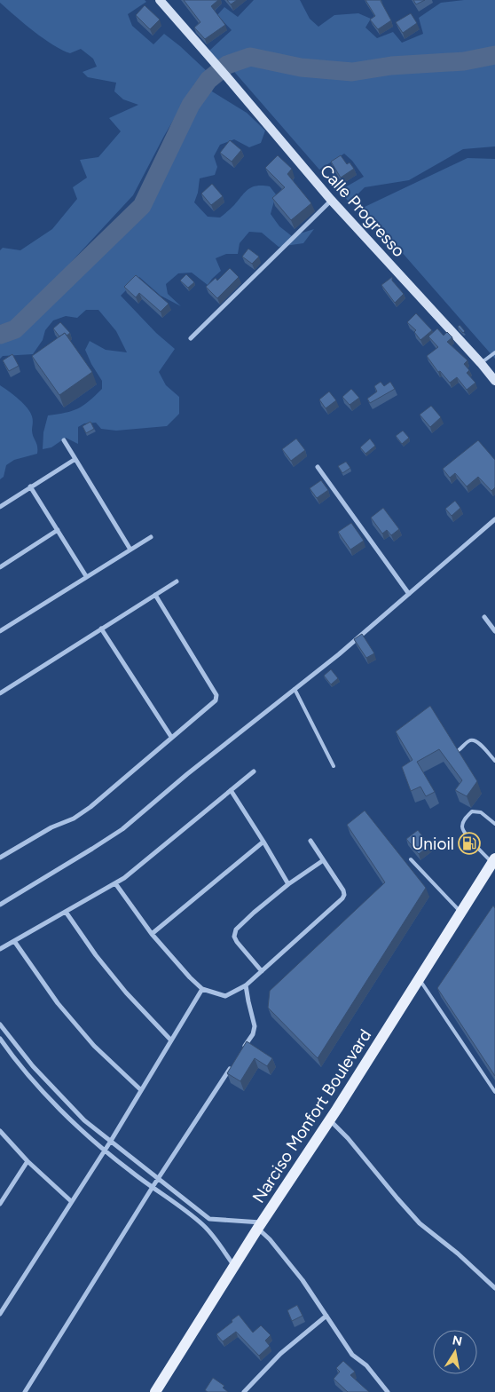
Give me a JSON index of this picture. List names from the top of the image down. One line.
{"streets":{"main road":["Calle Progresso","Narciso Monfort Boulevard"]},"places":{"fuel station":["Unioil"]},"north":"top"}
